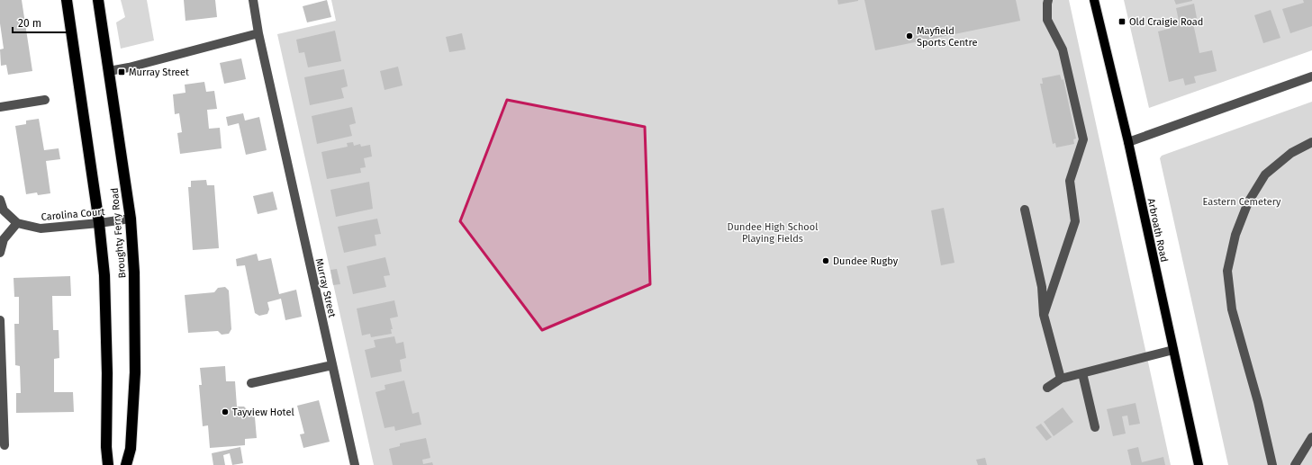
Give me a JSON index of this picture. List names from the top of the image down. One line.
{"streets":{"highway":["Broughty Ferry Road"],"main road":["Arbroath Road"],"street":["Carolina Court","Murray Street"]},"crossings":[["Carolina Court","Broughty Ferry Road"]],"parks":["Eastern Cemetery","Dundee High School Playing Fields"],"places":{"transit":["Old Craigie Road","Murray Street"],"other":["Mayfield Sports Centre","Dundee Rugby","Tayview Hotel"]},"scale_bar":"20 m"}
